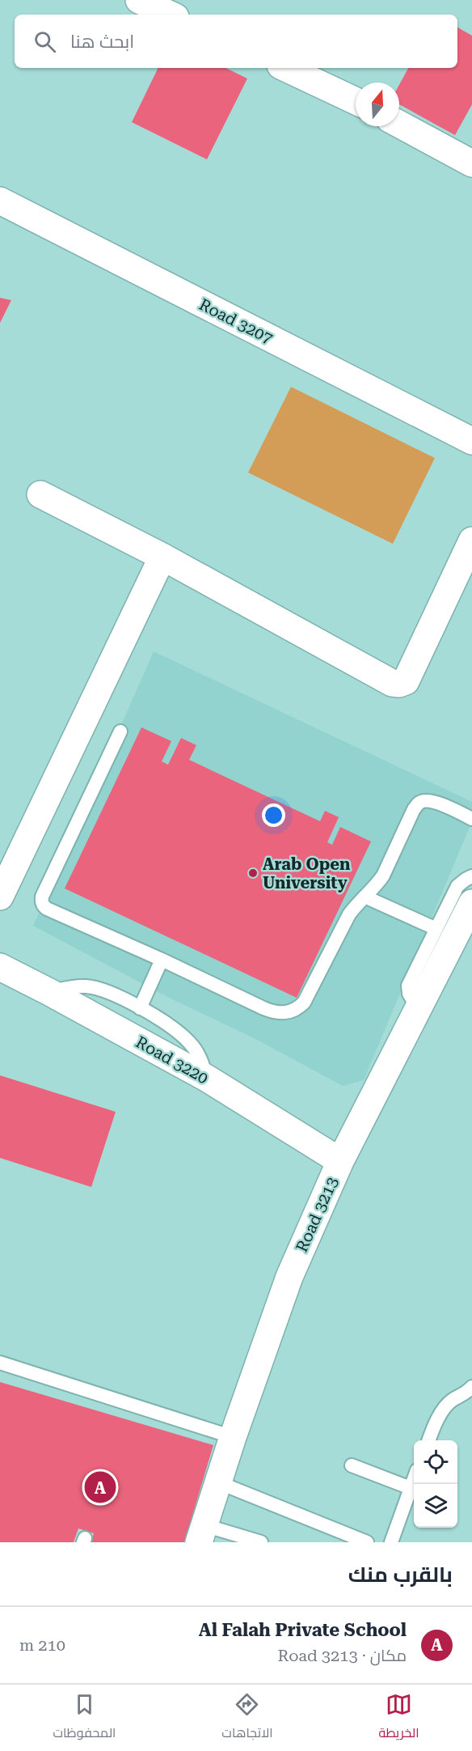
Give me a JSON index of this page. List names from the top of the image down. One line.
{"streets":{"street":["Road 3207","Road 3220","Road 3213"]},"crossings":[["Road 3220","Road 3213"]],"places":["Arab Open University"],"north":"top","page":{"search":"ابحث هنا","pins":"A","heading":"بالقرب منك","list":[{"mark":"A","name":"Al Falah Private School","note":"مكان · Road 3213","value":"210 m"}],"nav":["الخريطة","الاتجاهات","المحفوظات"]}}
